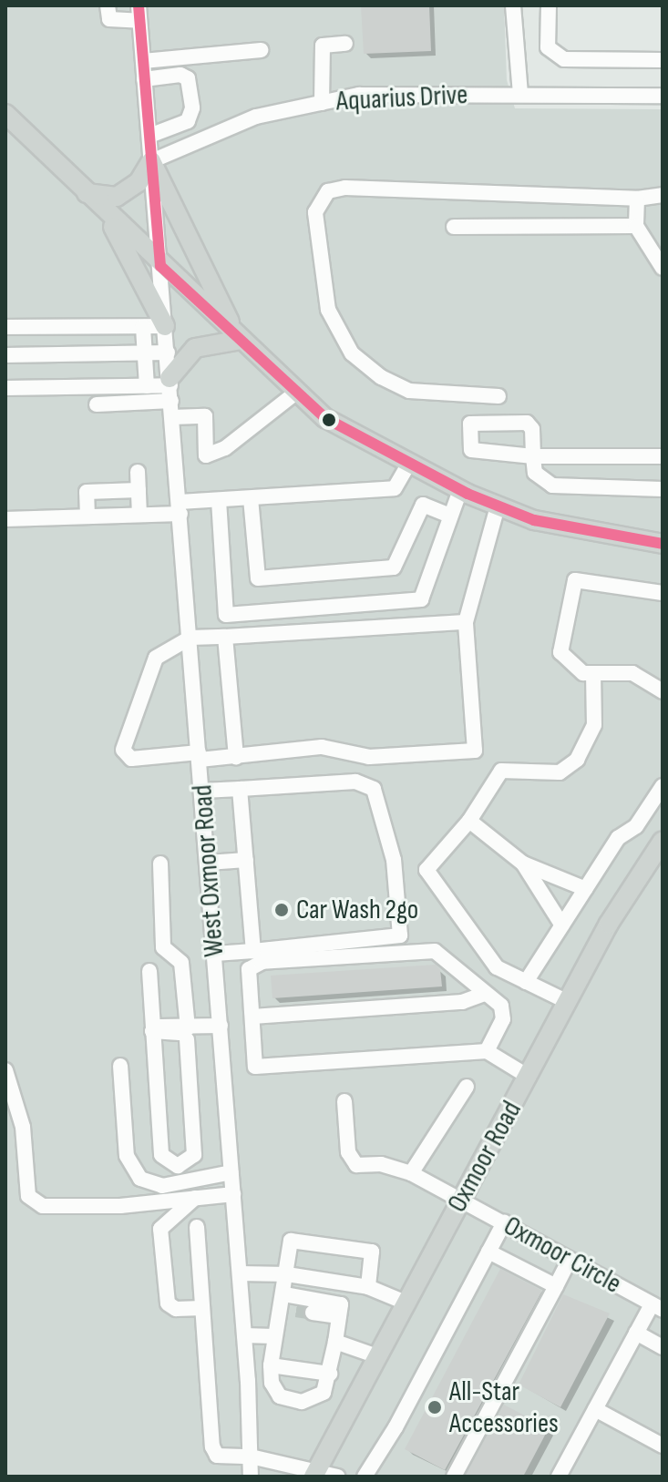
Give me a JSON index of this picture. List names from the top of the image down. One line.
{"streets":{"main road":["Oxmoor Road"],"street":["Aquarius Drive","West Oxmoor Road","Oxmoor Circle"]},"crossings":[["Aquarius Drive","West Oxmoor Road"],["Oxmoor Road","Oxmoor Circle"]],"places":["Car Wash 2go","All-Star Accessories"]}
